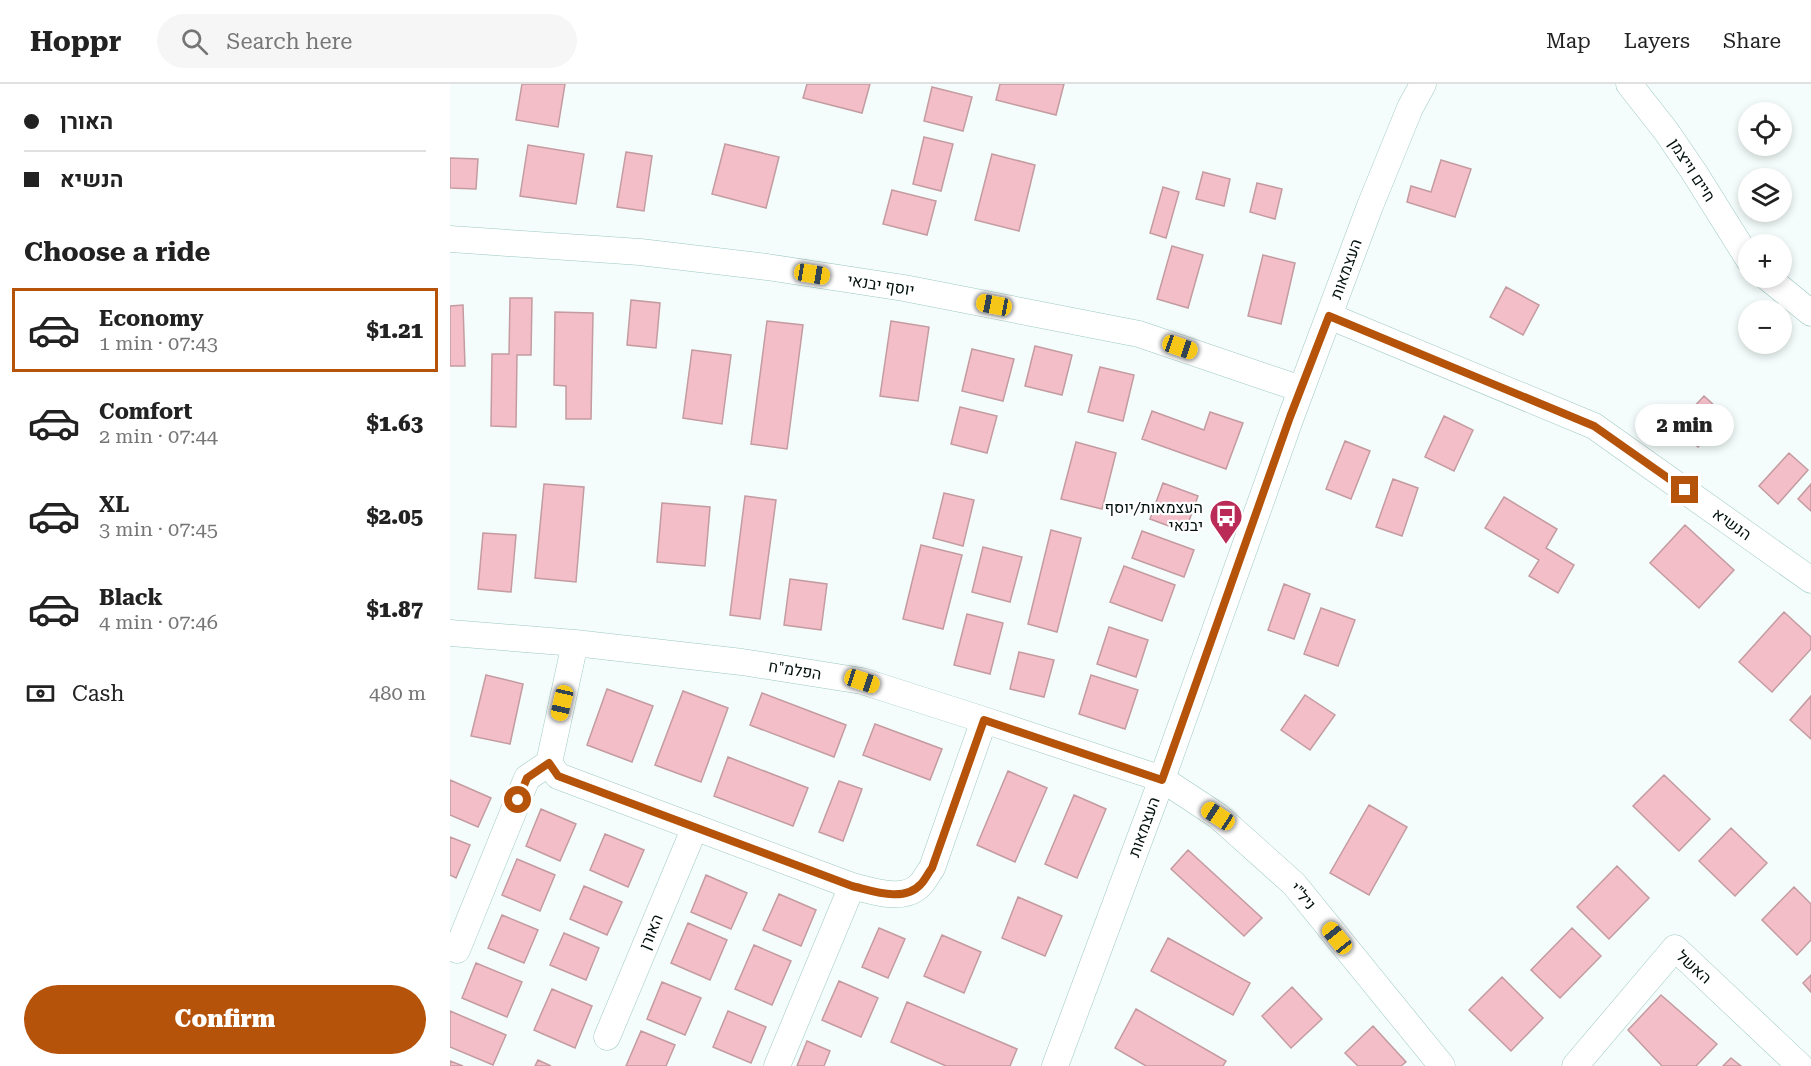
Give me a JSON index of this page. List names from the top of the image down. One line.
{"streets":{"street":["חיים וייצמן","העצמאות","יוסף יבנאי","הנשיא","הפלמ\"ח","ניל\"י","האורן","האשל"]},"crossings":[["העצמאות","יוסף יבנאי"],["העצמאות","הנשיא"],["העצמאות","הפלמ\"ח"],["העצמאות","ניל\"י"],["הפלמ\"ח","ניל\"י"]],"places":{"bus stop":["העצמאות/יוסף יבנאי"]},"page":{"header":"Hoppr","search":"Search here","nav":["Map","Layers","Share"],"banner":["האורן","הנשיא"],"map_buttons":["+","−"],"heading":"Choose a ride","list":[{"name":"Economy","note":"1 min · 07:43","value":"$1.21"},{"name":"Comfort","note":"2 min · 07:44","value":"$1.63"},{"name":"XL","note":"3 min · 07:45","value":"$2.05"},{"name":"Black","note":"4 min · 07:46","value":"$1.87"}],"bubble":"2 min","pay":["Cash","480 m"],"buttons":"Confirm"}}
